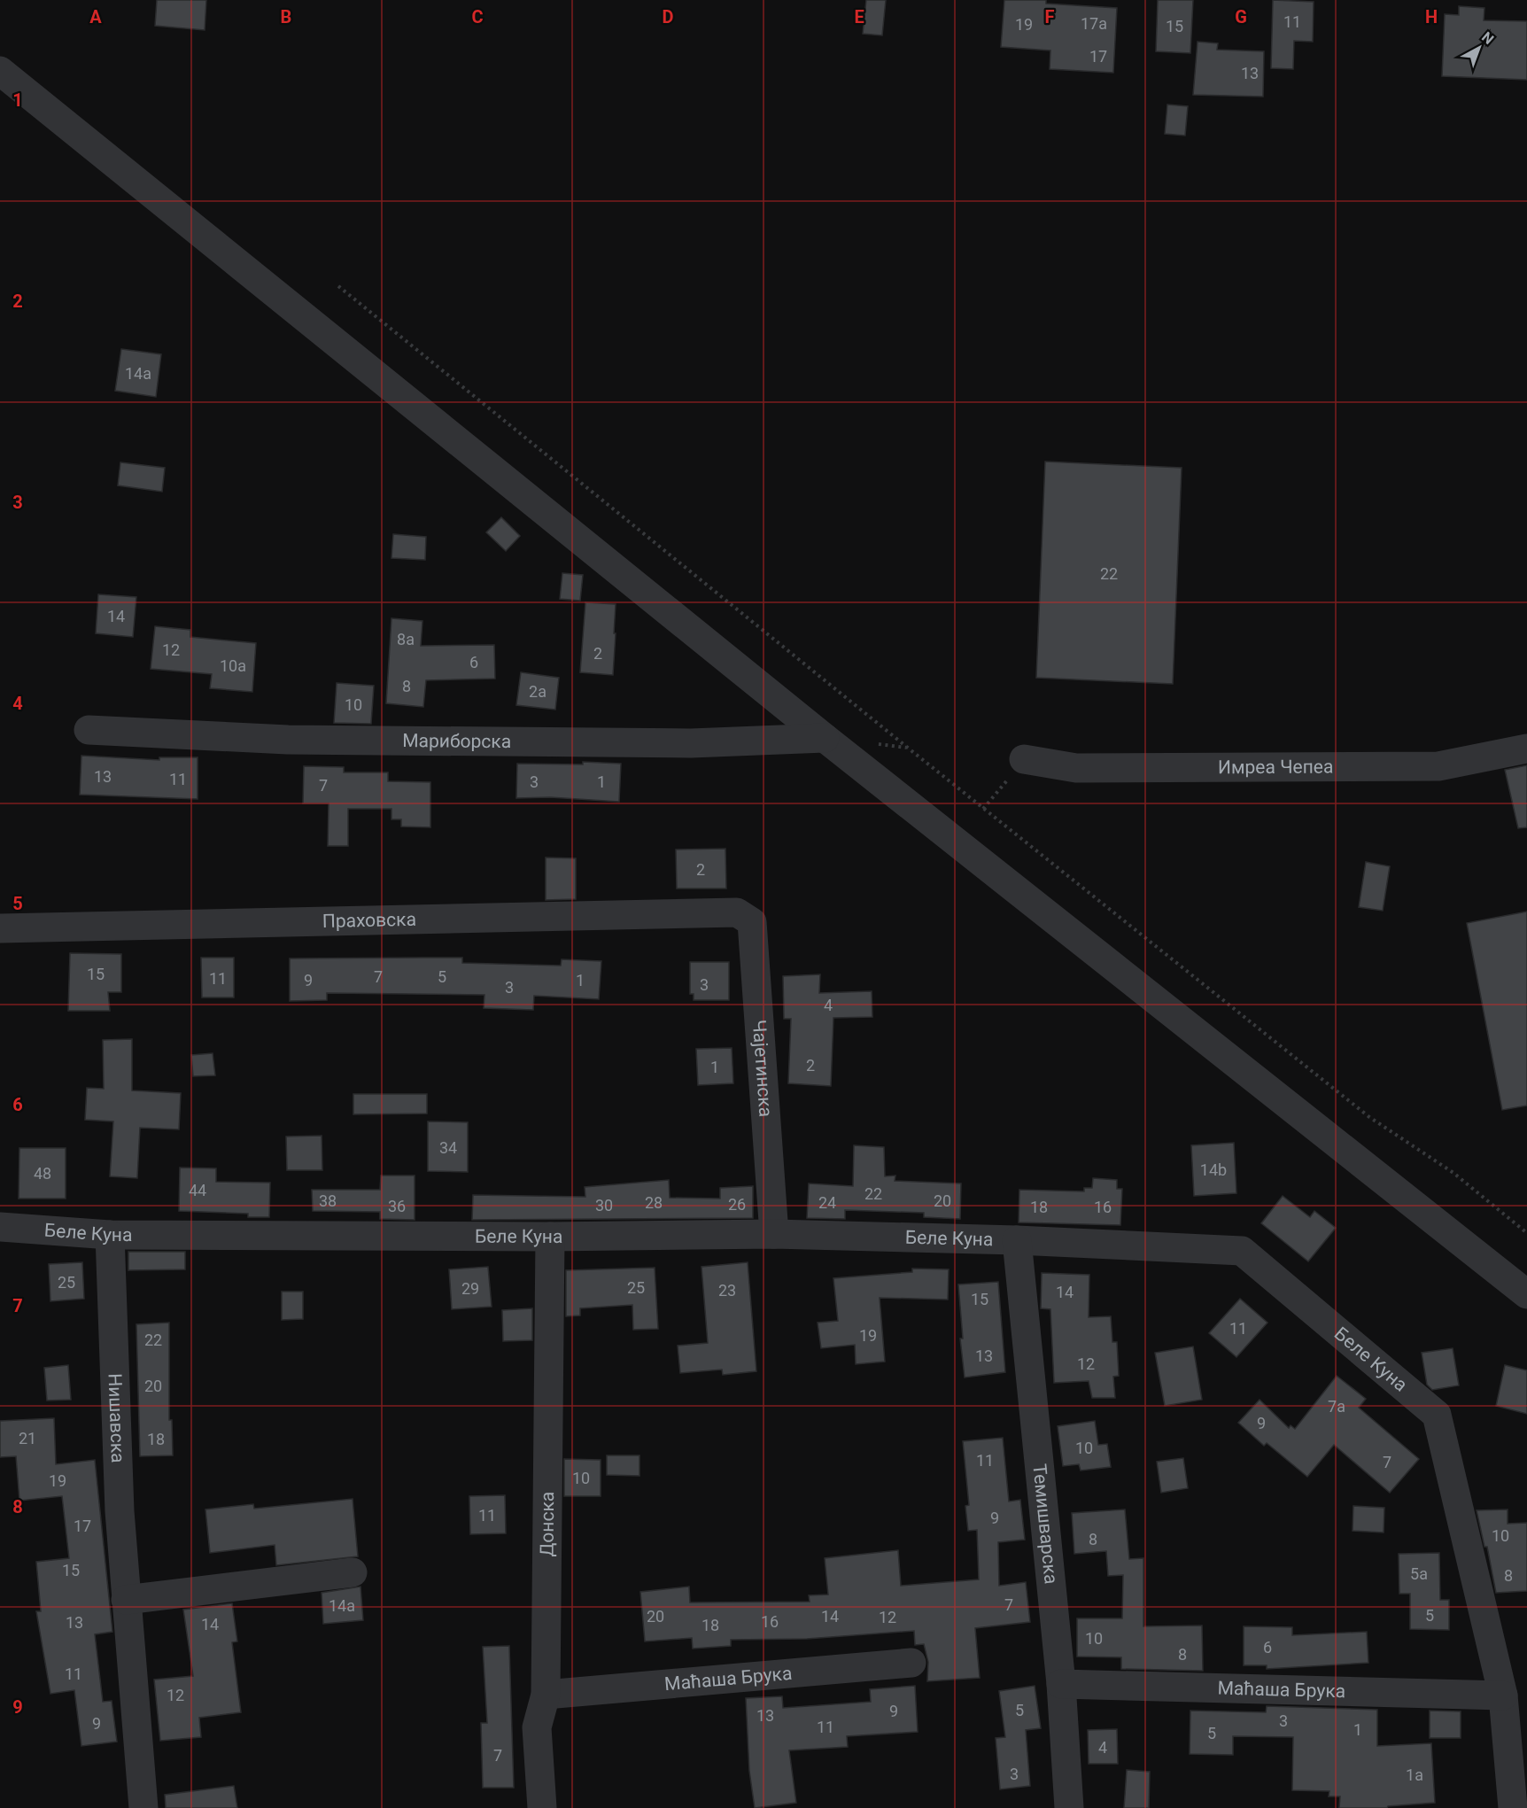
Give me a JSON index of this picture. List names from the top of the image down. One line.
{"streets":{"street":["Мариборска","Имреа Чепеа","Праховска","Чајетинска","Беле Куна","Нишавска","Донска","Темишварска","Маћаша Брука"]},"crossings":[["Праховска","Чајетинска"],["Чајетинска","Беле Куна"],["Беле Куна","Нишавска"],["Беле Куна","Донска"],["Беле Куна","Темишварска"],["Беле Куна","Маћаша Брука"],["Донска","Маћаша Брука"],["Темишварска","Маћаша Брука"]],"house_numbers":["11","17a","19","15","17","13","14a","22","14","8a","12","2","6","10a","8","2a","10","13","11","3","1","7","2","15","7","5","11","9","1","3","3","4","2","1","34","14b","48","44","22","38","20","28","24","26","30","36","18","16","25","25","29","23","14","15","11","19","22","13","12","20","7a","9","21","18","10","11","7","10","19","11","9","17","10","8","15","5a","8","7","14a","5","20","14","12","16","13","14","18","10","6","8","11","12","5","9","13","3","9","11","1","5","4","7","3","1a"],"north":"top right","grid":{"columns":["A","B","C","D","E","F","G","H"],"rows":["1","2","3","4","5","6","7","8","9"]}}
